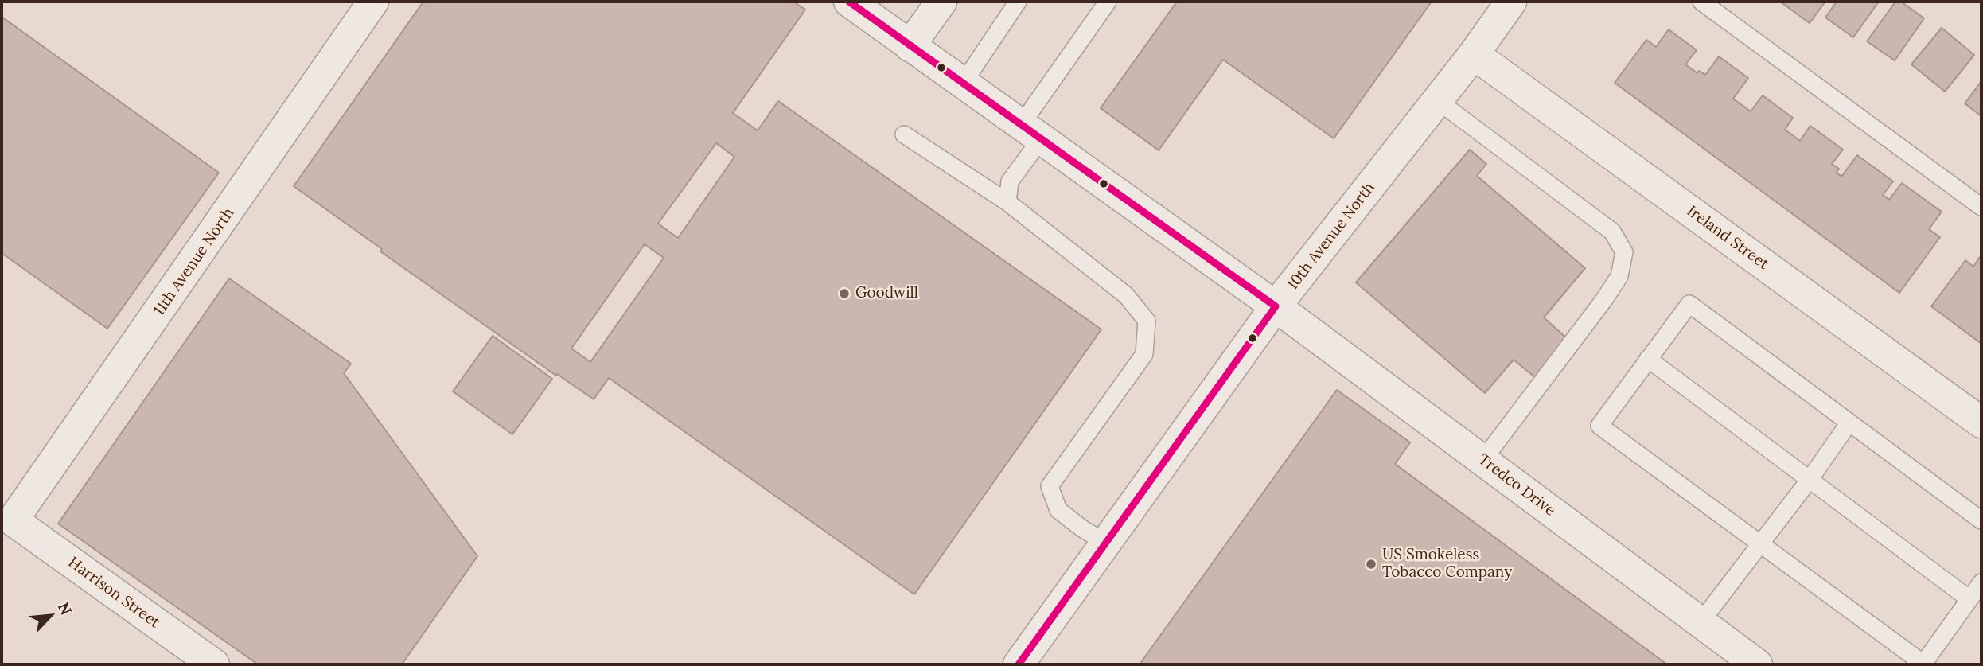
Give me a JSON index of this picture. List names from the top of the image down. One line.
{"streets":{"street":["10th Avenue North","Ireland Street","11th Avenue North","Tredco Drive","Harrison Street"]},"crossings":[["10th Avenue North","Ireland Street"],["10th Avenue North","Tredco Drive"],["11th Avenue North","Harrison Street"]],"places":["Goodwill","US Smokeless Tobacco Company"],"north":"top right"}
